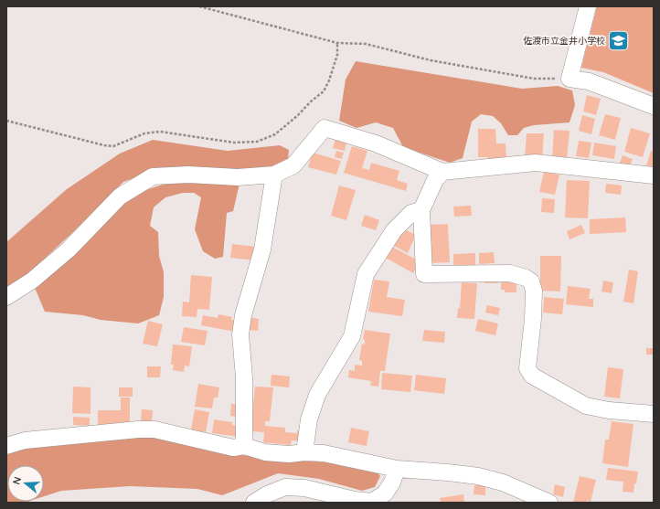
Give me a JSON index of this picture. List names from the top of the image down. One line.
{"places":{"school or university":["佐渡市立金井小学校"]},"north":"left"}
